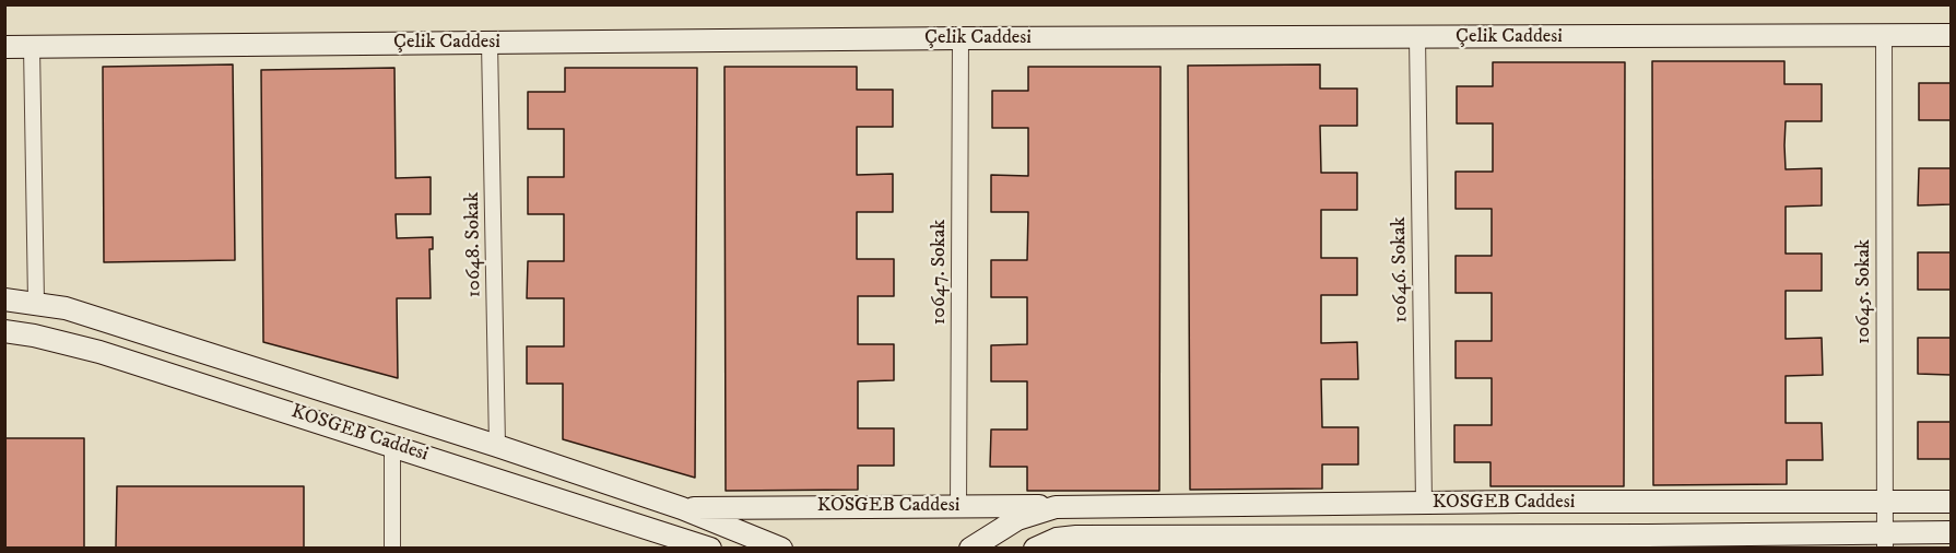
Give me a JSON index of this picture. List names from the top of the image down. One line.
{"streets":{"main road":["Çelik Caddesi","KOSGEB Caddesi"],"street":["10648. Sokak","10646. Sokak","10647. Sokak","10645. Sokak"]},"crossings":[["Çelik Caddesi","10648. Sokak"],["Çelik Caddesi","10646. Sokak"],["Çelik Caddesi","10647. Sokak"],["Çelik Caddesi","10645. Sokak"],["10648. Sokak","KOSGEB Caddesi"],["10646. Sokak","KOSGEB Caddesi"],["10647. Sokak","KOSGEB Caddesi"],["10645. Sokak","KOSGEB Caddesi"]]}
